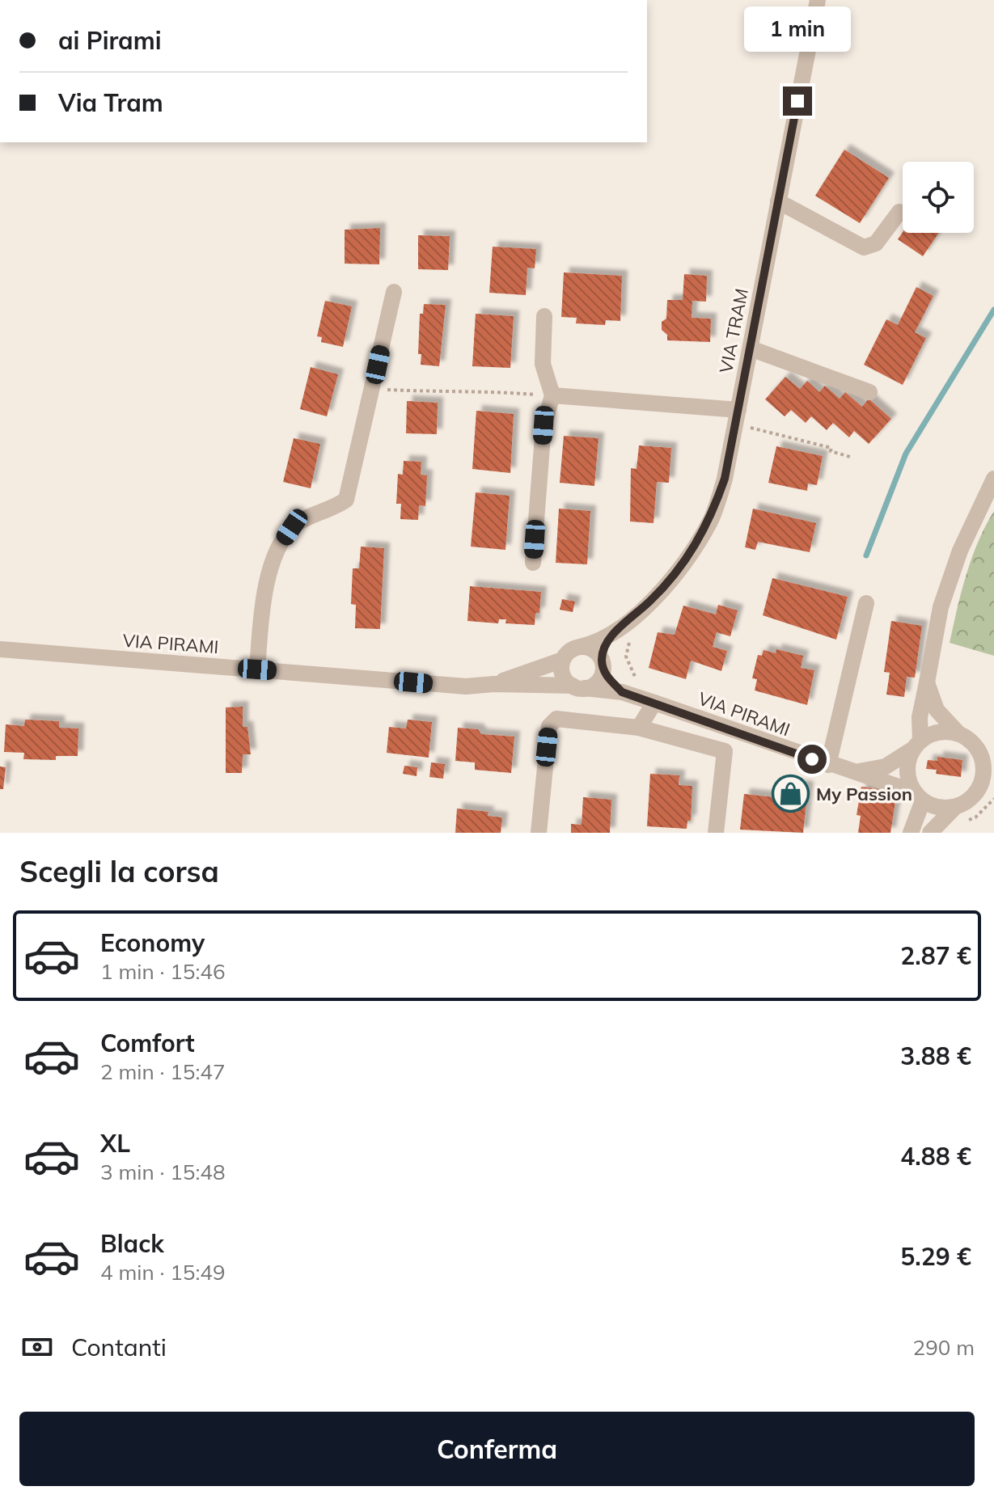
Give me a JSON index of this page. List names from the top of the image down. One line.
{"streets":{"street":["VIA TRAM","VIA PIRAMI"]},"crossings":[["VIA TRAM","VIA PIRAMI"]],"places":{"shop":["My Passion"]},"page":{"banner":["ai Pirami","Via Tram"],"bubble":"1 min","heading":"Scegli la corsa","list":[{"name":"Economy","note":"1 min · 15:46","value":"2.87 €"},{"name":"Comfort","note":"2 min · 15:47","value":"3.88 €"},{"name":"XL","note":"3 min · 15:48","value":"4.88 €"},{"name":"Black","note":"4 min · 15:49","value":"5.29 €"}],"pay":["Contanti","290 m"],"buttons":"Conferma"}}
